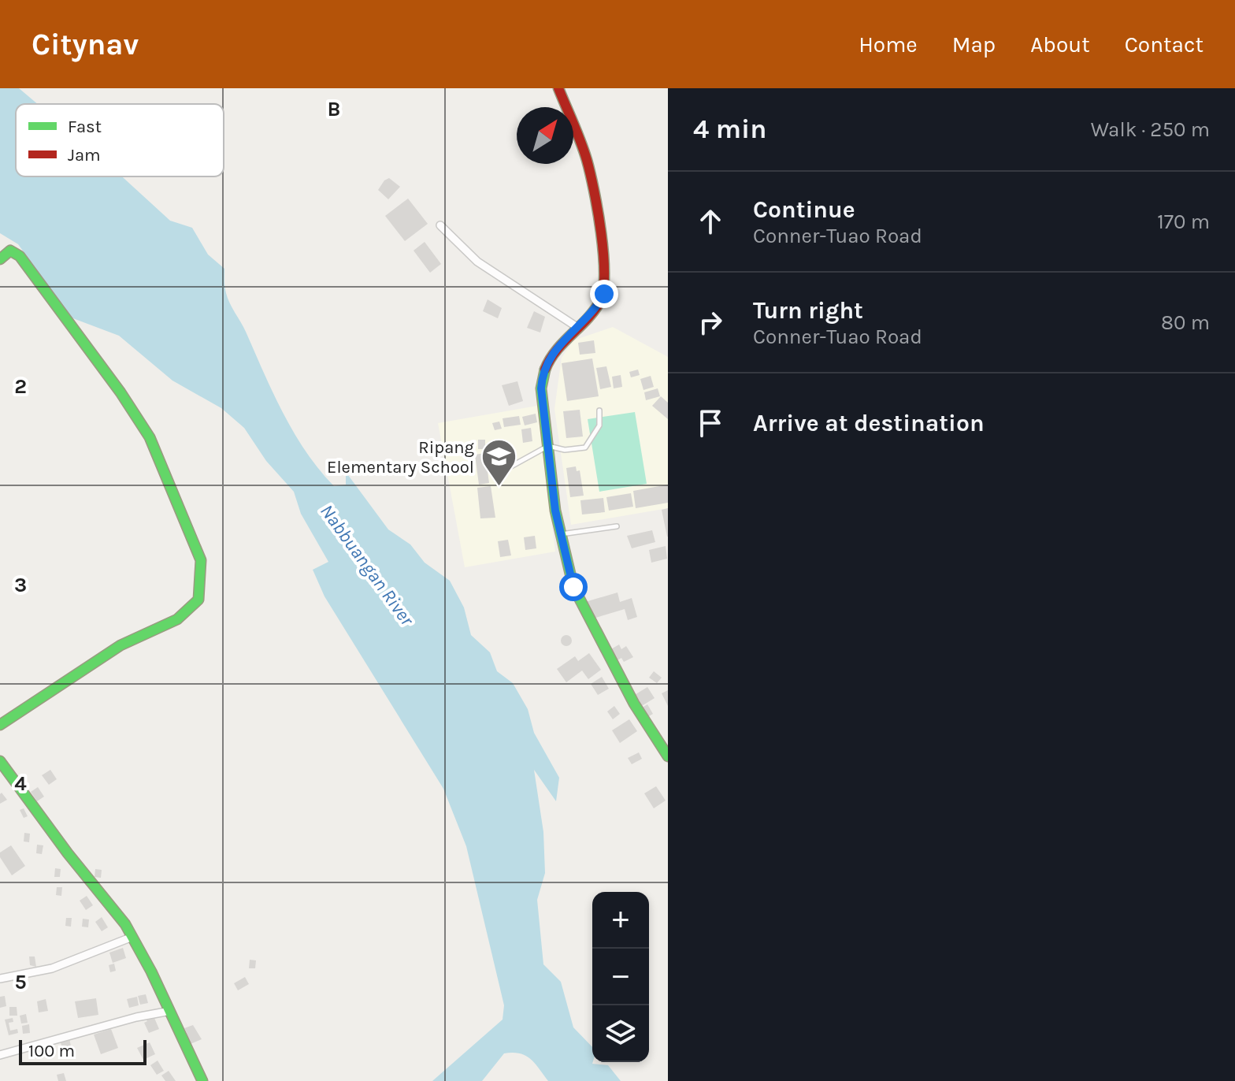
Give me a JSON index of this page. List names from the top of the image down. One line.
{"water":["Nabbuangan River"],"places":{"school or university":["Ripang Elementary School"]},"legend":["Fast","Jam"],"scale_bar":"100 m","north":"top right","page":{"header":"Citynav","nav":["Home","Map","About","Contact"],"heading":["4 min","Walk · 250 m"],"list":[["Continue","Conner-Tuao Road","170 m"],["Turn right","Conner-Tuao Road","80 m"],"Arrive at destination"],"map_buttons":["+","−"],"scale":"100 m"},"grid":{"columns":["B"],"rows":["2","3","4","5"]}}
